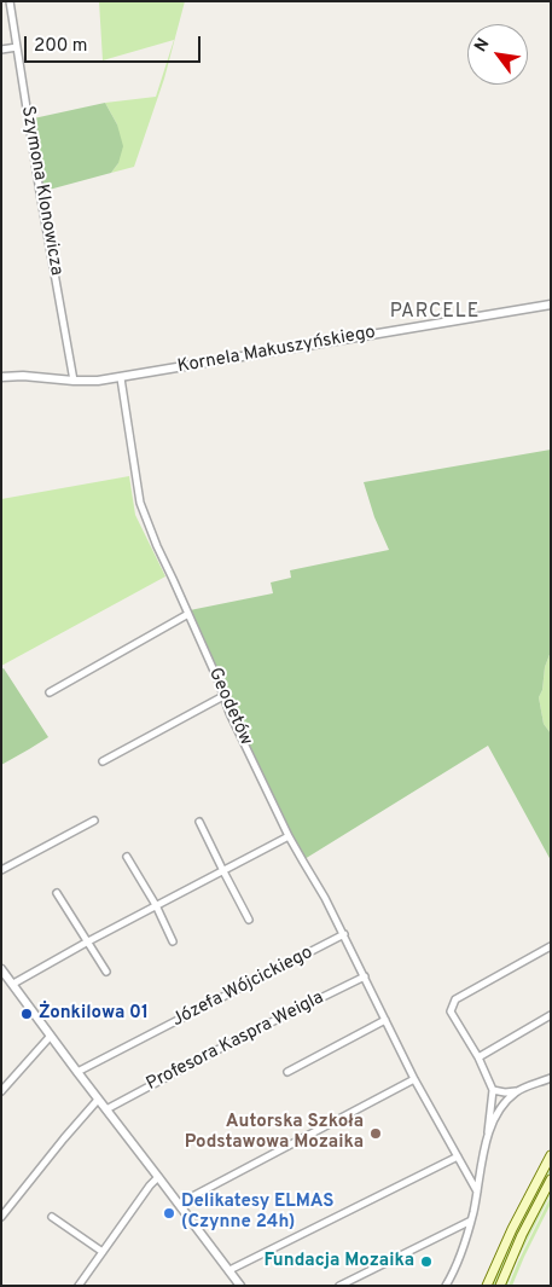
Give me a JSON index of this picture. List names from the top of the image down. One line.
{"streets":{"street":["Szymona Klonowicza","Kornela Makuszyńskiego","Geodetów","Józefa Wójcickiego","Profesora Kaspra Weigla"]},"crossings":[["Szymona Klonowicza","Kornela Makuszyńskiego"],["Kornela Makuszyńskiego","Geodetów"],["Geodetów","Józefa Wójcickiego"],["Geodetów","Profesora Kaspra Weigla"]],"districts":["PARCELE"],"places":["Żonkilowa 01","Autorska Szkoła Podstawowa Mozaika","Delikatesy ELMAS (Czynne 24h)","Fundacja Mozaika"],"scale_bar":"200 m","north":"top left"}
